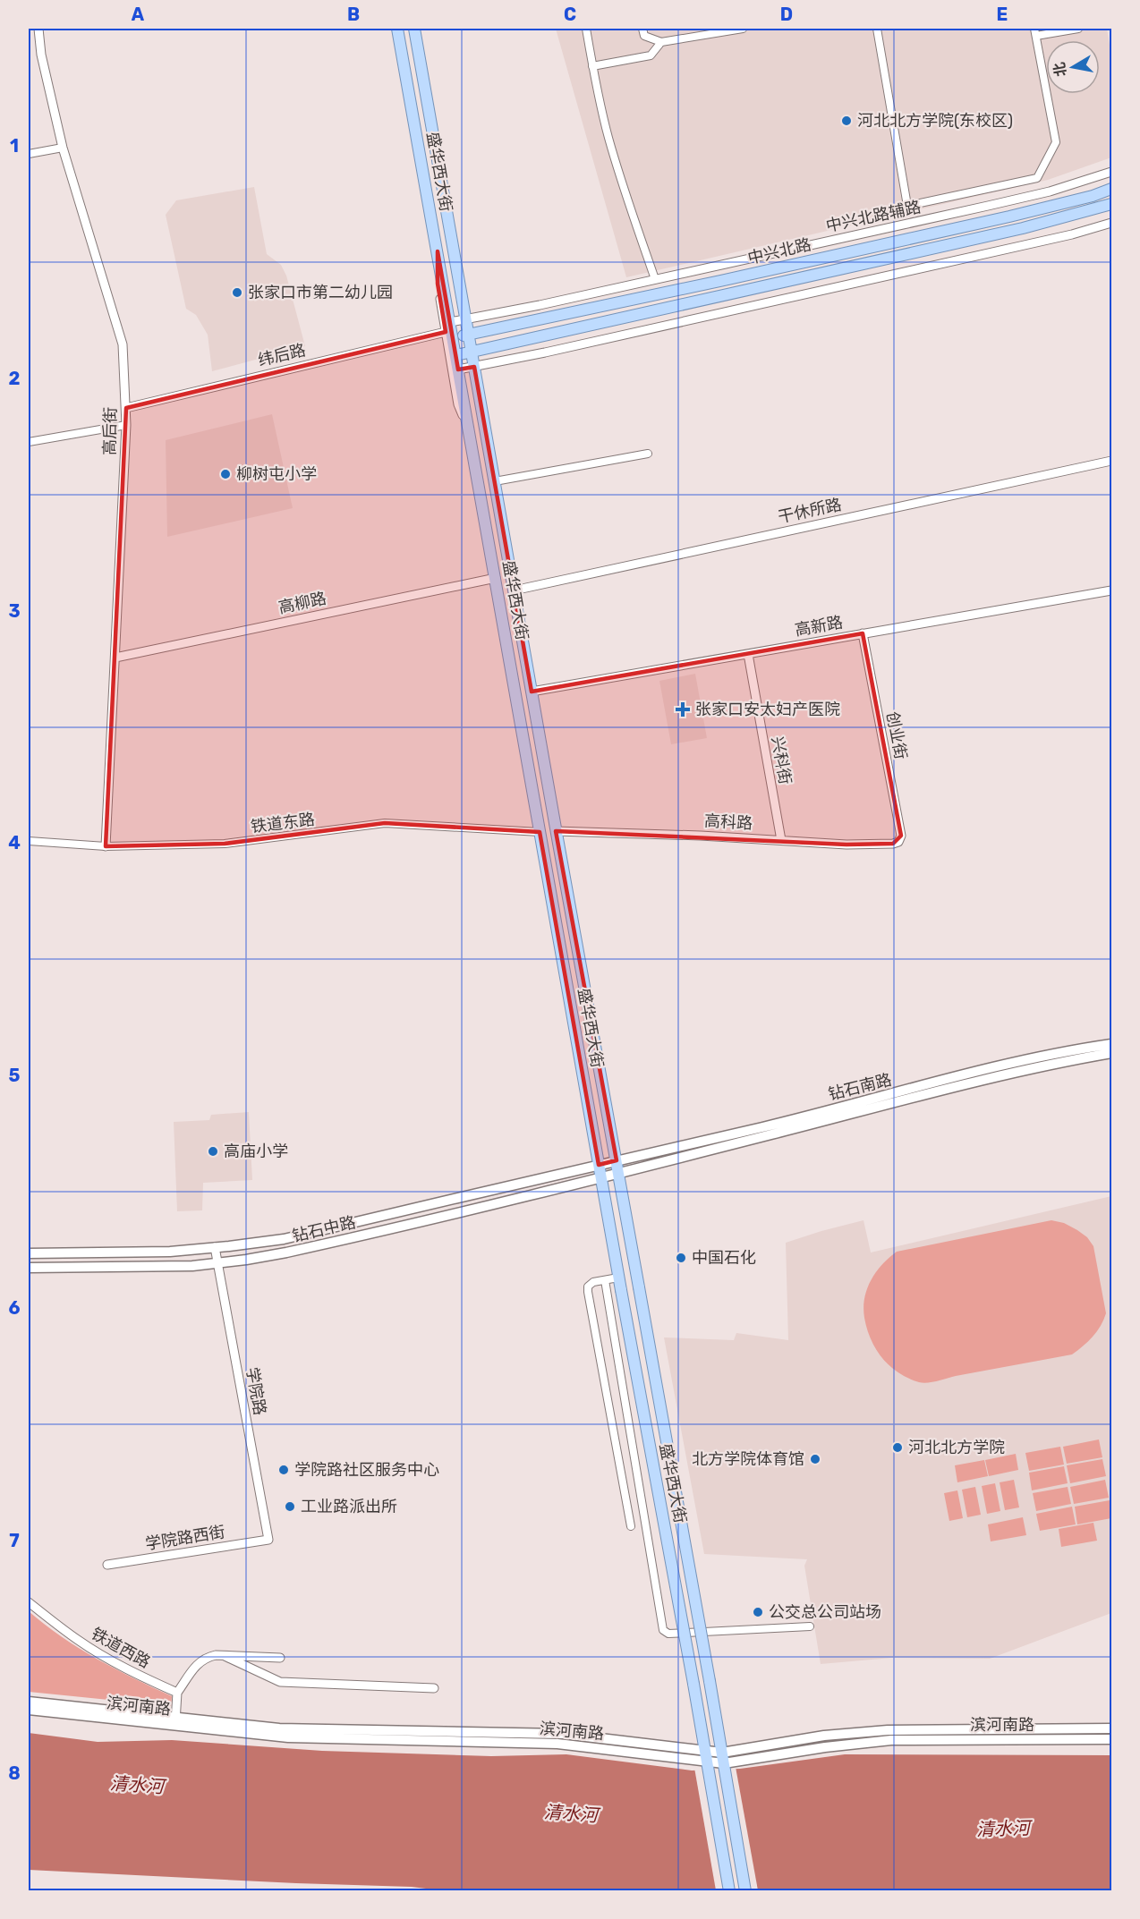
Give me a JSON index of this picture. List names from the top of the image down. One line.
{"streets":{"main road":["盛华西大街","中兴北路","钻石南路","钻石中路","滨河南路"],"street":["中兴北路辅路","纬后路","高后街","干休所路","高柳路","高新路","创业街","兴科街","高科路","铁道东路","学院路","学院路西街","铁道西路"]},"crossings":[["盛华西大街","中兴北路辅路"],["盛华西大街","中兴北路"],["盛华西大街","纬后路"],["盛华西大街","干休所路"],["盛华西大街","高柳路"],["盛华西大街","高新路"],["盛华西大街","高科路"],["盛华西大街","铁道东路"],["盛华西大街","钻石南路"],["盛华西大街","钻石中路"],["盛华西大街","滨河南路"],["中兴北路辅路","中兴北路"],["中兴北路辅路","纬后路"],["中兴北路","纬后路"],["纬后路","高后街"],["高后街","高柳路"],["高后街","铁道东路"],["高新路","创业街"],["高新路","兴科街"],["创业街","高科路"],["兴科街","高科路"],["钻石南路","钻石中路"],["钻石中路","学院路"],["学院路","学院路西街"]],"water":["清水河"],"places":{"other":["河北北方学院(东校区)","张家口市第二幼儿园","柳树屯小学","高庙小学","中国石化","河北北方学院","北方学院体育馆","学院路社区服务中心","工业路派出所","公交总公司站场"],"health":["张家口安太妇产医院"]},"north":"left","grid":{"columns":["A","B","C","D","E"],"rows":["1","2","3","4","5","6","7","8"]}}
